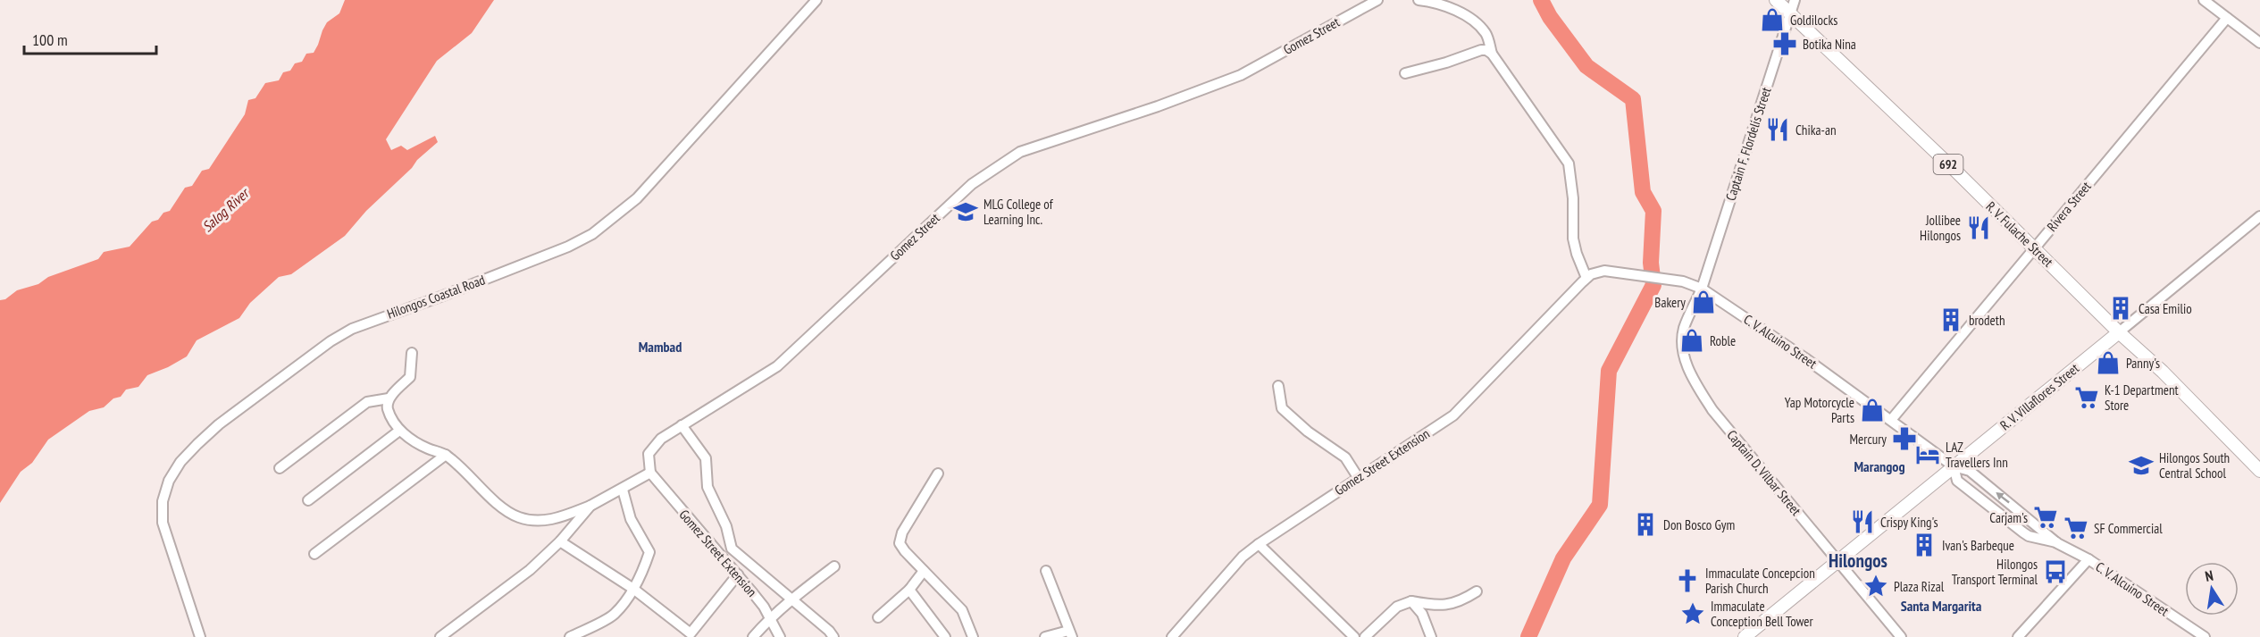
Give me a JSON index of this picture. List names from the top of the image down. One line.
{"streets":{"main road":["692","R. V. Fulache Street","R. V. Villaflores Street"],"street":["Gomez Street","Captain F. Flordelis Street","Rivera Street","Hilongos Coastal Road","C. V. Alcuino Street","Gomez Street Extension","Captain D. Vilbar Street"]},"crossings":[["Gomez Street","Gomez Street Extension"],["Captain F. Flordelis Street","R. V. Fulache Street"],["Captain F. Flordelis Street","C. V. Alcuino Street"],["Captain F. Flordelis Street","Captain D. Vilbar Street"],["Rivera Street","R. V. Fulache Street"],["Rivera Street","C. V. Alcuino Street"],["R. V. Fulache Street","R. V. Villaflores Street"],["C. V. Alcuino Street","R. V. Villaflores Street"],["C. V. Alcuino Street","Gomez Street Extension"],["C. V. Alcuino Street","Captain D. Vilbar Street"],["R. V. Villaflores Street","Captain D. Vilbar Street"]],"districts":["Mambad","Marangog","Hilongos","Santa Margarita"],"water":["Salog River"],"places":{"shop":["Goldilocks","Bakery","Roble","Panny's","Yap Motorcycle Parts"],"pharmacy":["Botika Nina","Mercury"],"restaurant":["Chika-an","Jollibee Hilongos","Crispy King's"],"school or university":["MLG College of Learning Inc.","Hilongos South Central School"],"building":["Casa Emilio","brodeth","Don Bosco Gym","Ivan's Barbeque"],"supermarket":["K-1 Department Store","Carjam's","SF Commercial"],"hotel":["LAZ Travellers Inn"],"bus stop":["Hilongos Transport Terminal"],"church":["Immaculate Concepcion Parish Church"],"place":["Plaza Rizal","Immaculate Conception Bell Tower"]},"scale_bar":"100 m","north":"top"}
